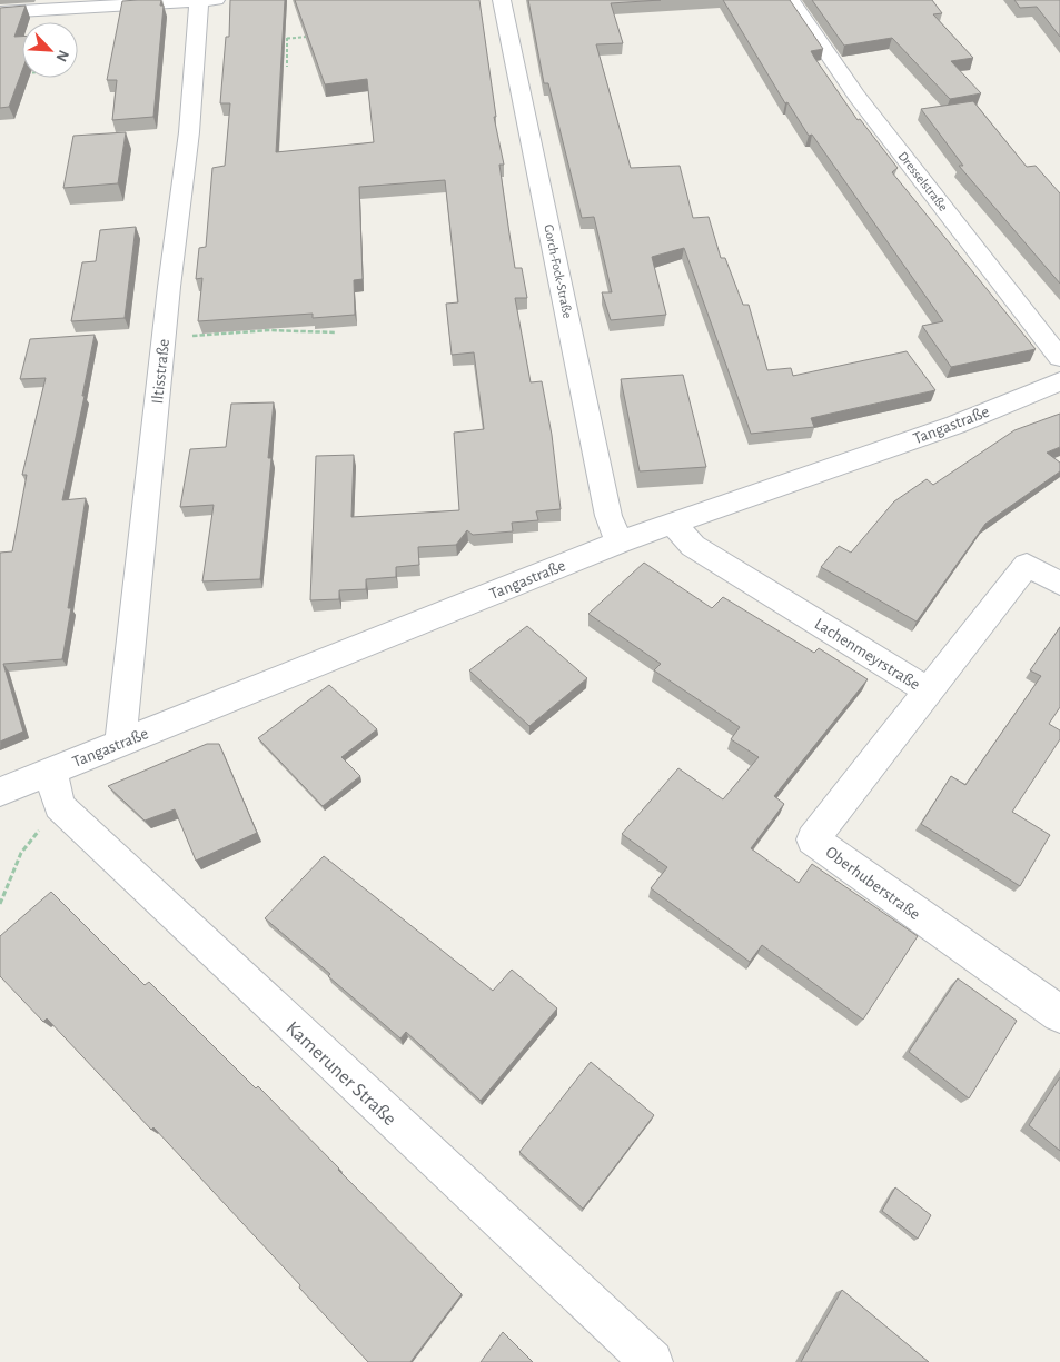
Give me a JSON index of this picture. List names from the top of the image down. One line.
{"streets":{"street":["Dresselstraße","Gorch-Fock-Straße","Iltisstraße","Tangastraße","Lachenmeyrstraße","Oberhuberstraße","Kameruner Straße"]},"crossings":[["Gorch-Fock-Straße","Tangastraße"],["Iltisstraße","Tangastraße"],["Tangastraße","Lachenmeyrstraße"],["Tangastraße","Kameruner Straße"],["Lachenmeyrstraße","Oberhuberstraße"]],"north":"bottom right"}
